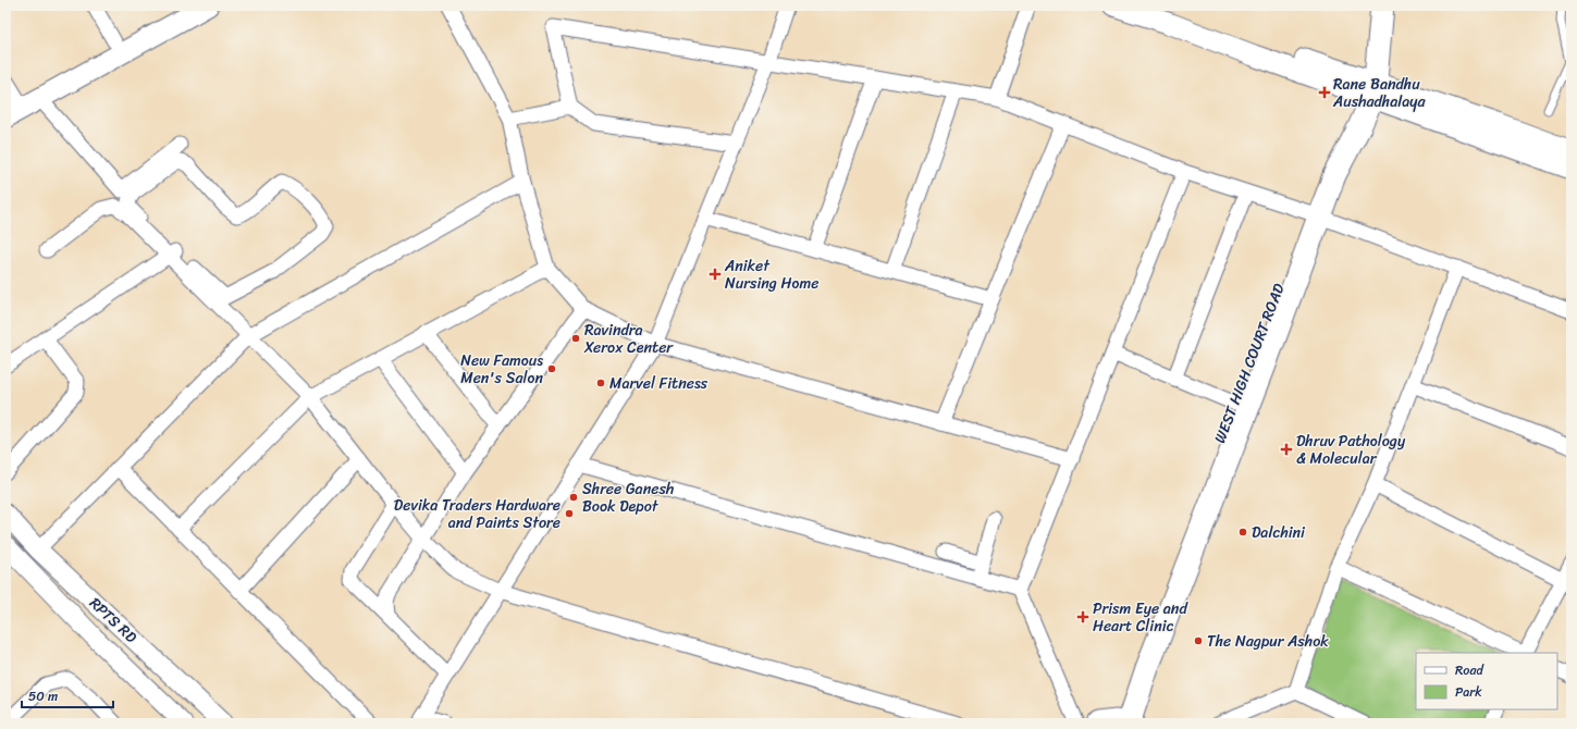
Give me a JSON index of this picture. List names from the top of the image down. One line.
{"streets":{"main road":["WEST HIGH COURT ROAD"],"street":["RPTS RD"]},"places":{"health":["Rane Bandhu Aushadhalaya","Aniket Nursing Home","Dhruv Pathology & Molecular","Prism Eye and Heart Clinic"],"other":["Ravindra Xerox Center","New Famous Men's Salon","Marvel Fitness","Shree Ganesh Book Depot","Devika Traders Hardware and Paints Store","Dalchini","The Nagpur Ashok"]},"legend":["Road","Park"],"scale_bar":"50 m"}
